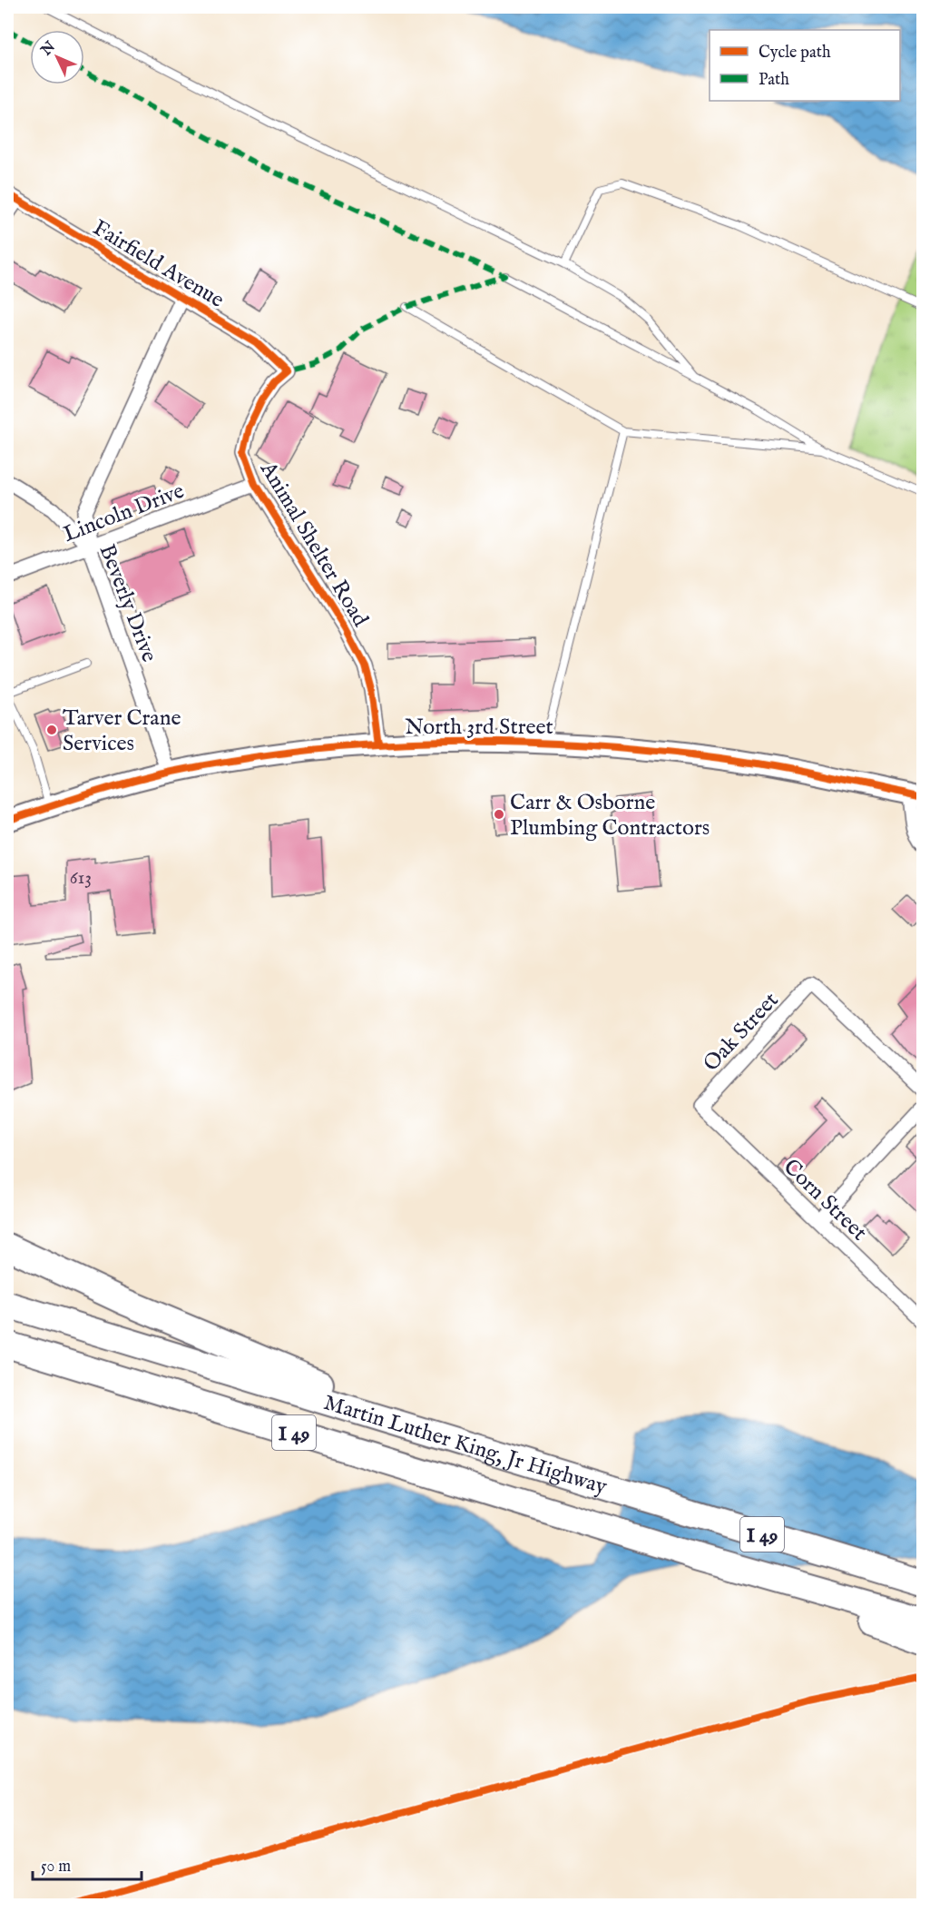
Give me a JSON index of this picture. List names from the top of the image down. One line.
{"streets":{"highway":["I 49","Martin Luther King, Jr Highway"],"main road":["North 3rd Street"],"street":["Fairfield Avenue","Lincoln Drive","Animal Shelter Road","Beverly Drive","Oak Street","Corn Street"]},"crossings":[["Fairfield Avenue","Animal Shelter Road"],["Lincoln Drive","Animal Shelter Road"],["Lincoln Drive","Beverly Drive"],["Animal Shelter Road","North 3rd Street"],["Beverly Drive","North 3rd Street"],["Oak Street","Corn Street"]],"places":["Tarver Crane Services","Carr & Osborne Plumbing Contractors"],"house_numbers":["613"],"legend":["Cycle path","Path"],"scale_bar":"50 m","north":"top left"}
